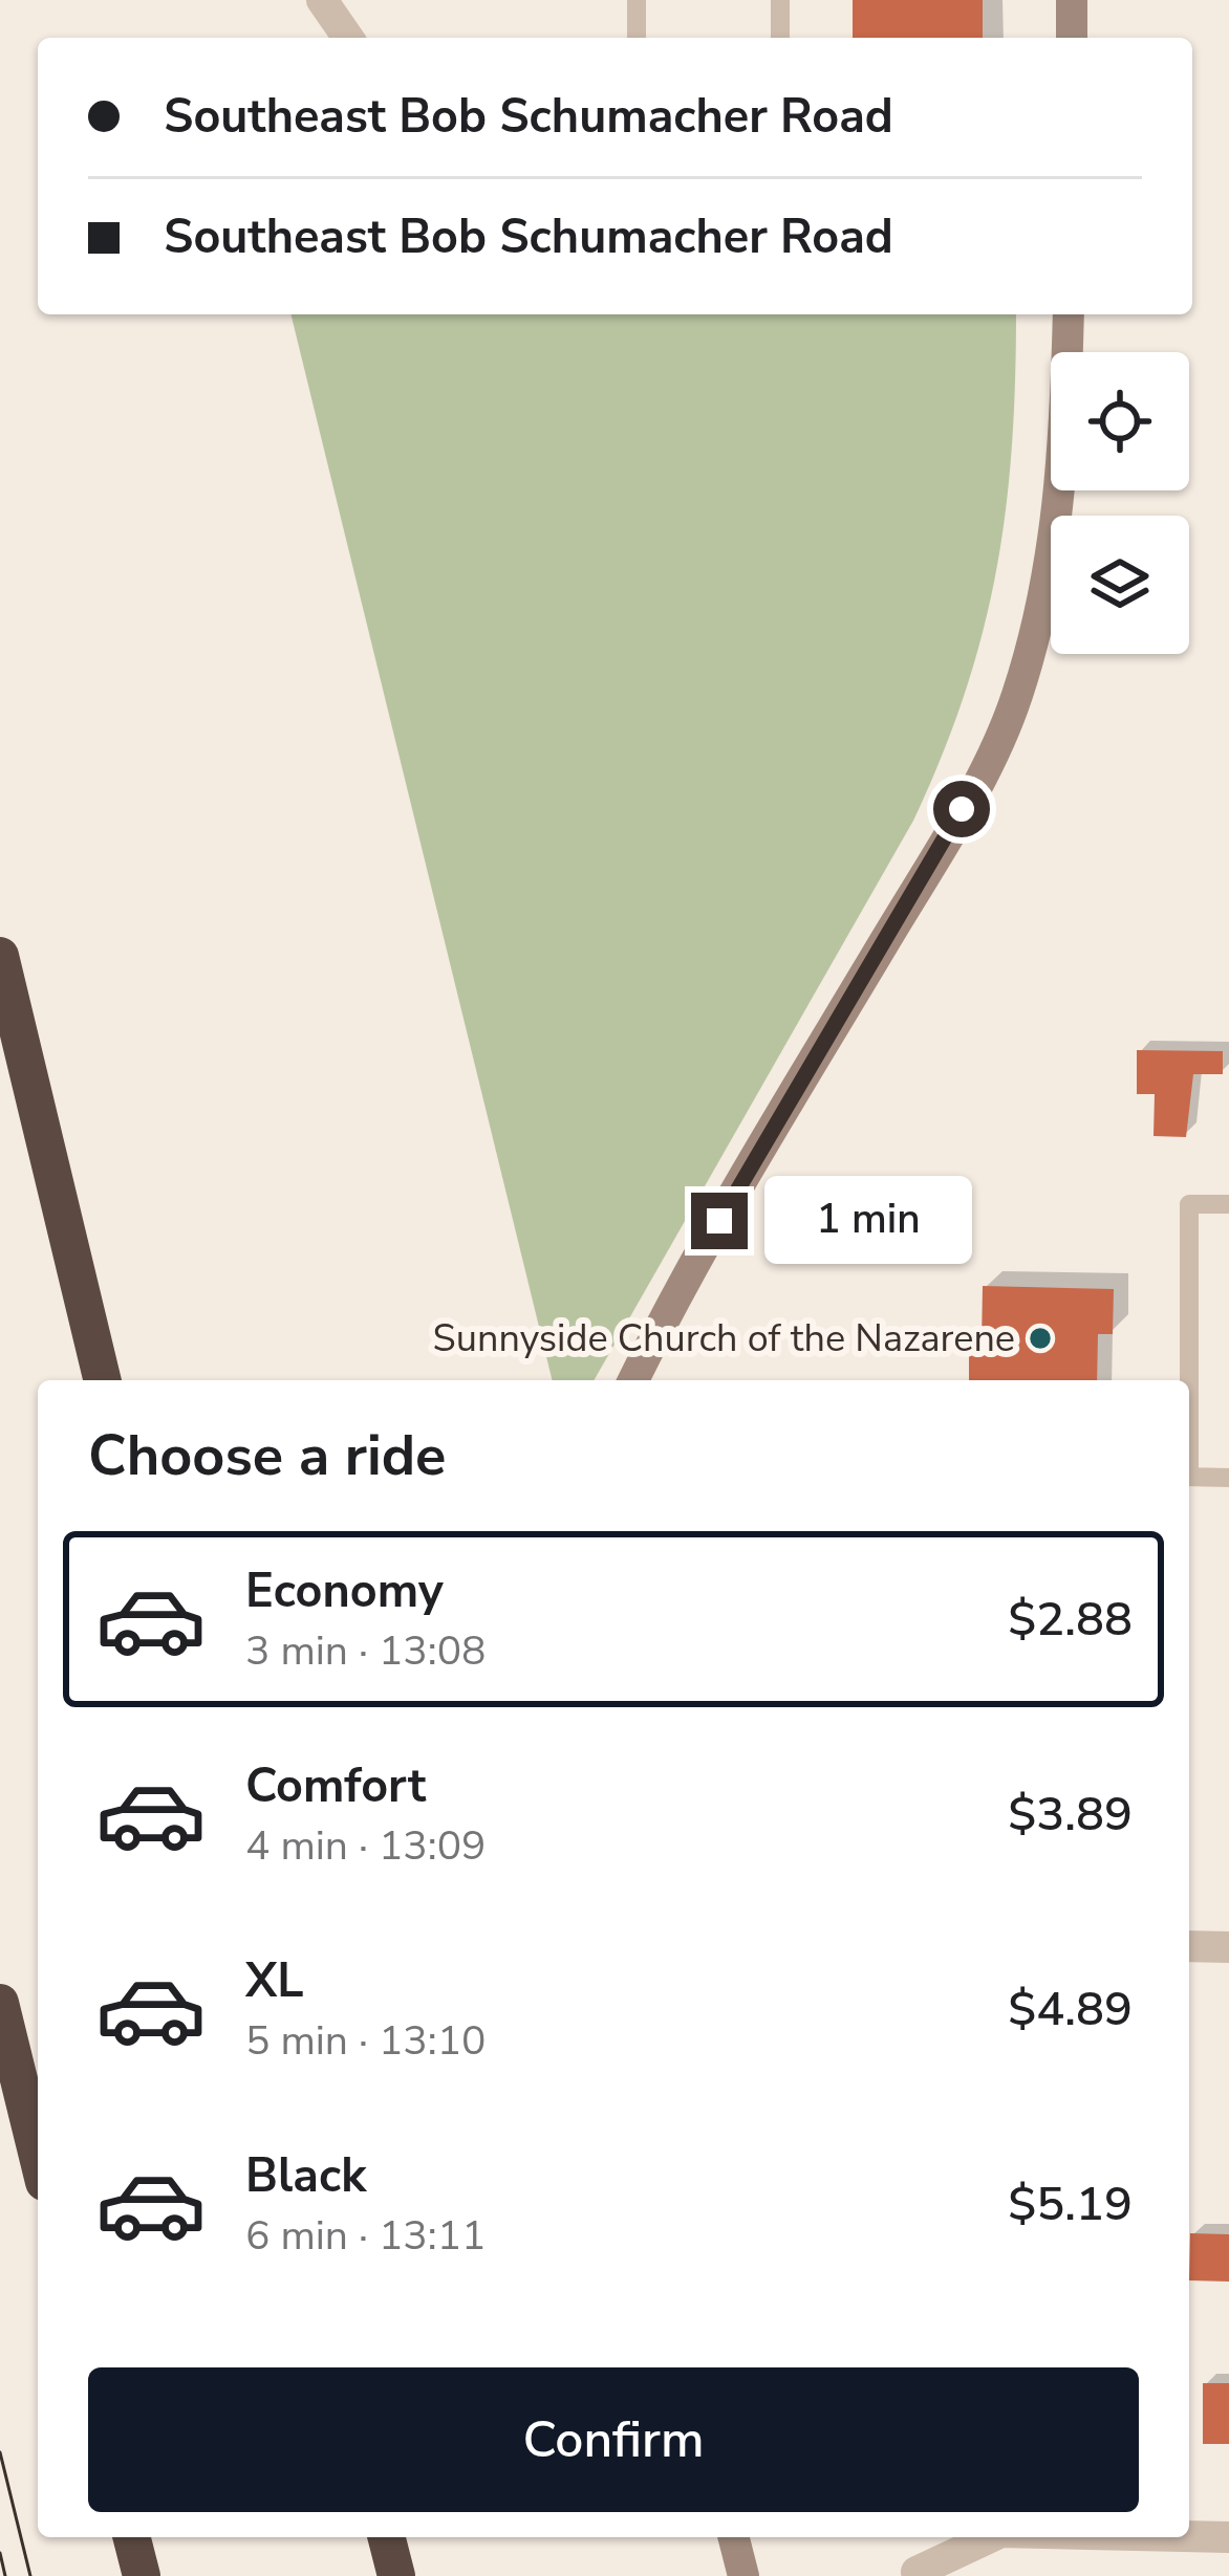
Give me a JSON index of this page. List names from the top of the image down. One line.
{"places":["Sunnyside Church of the Nazarene"],"page":{"banner":["Southeast Bob Schumacher Road","Southeast Bob Schumacher Road"],"bubble":"1 min","heading":"Choose a ride","list":[{"name":"Economy","note":"3 min · 13:08","value":"$2.88"},{"name":"Comfort","note":"4 min · 13:09","value":"$3.89"},{"name":"XL","note":"5 min · 13:10","value":"$4.89"},{"name":"Black","note":"6 min · 13:11","value":"$5.19"}],"buttons":"Confirm"}}
